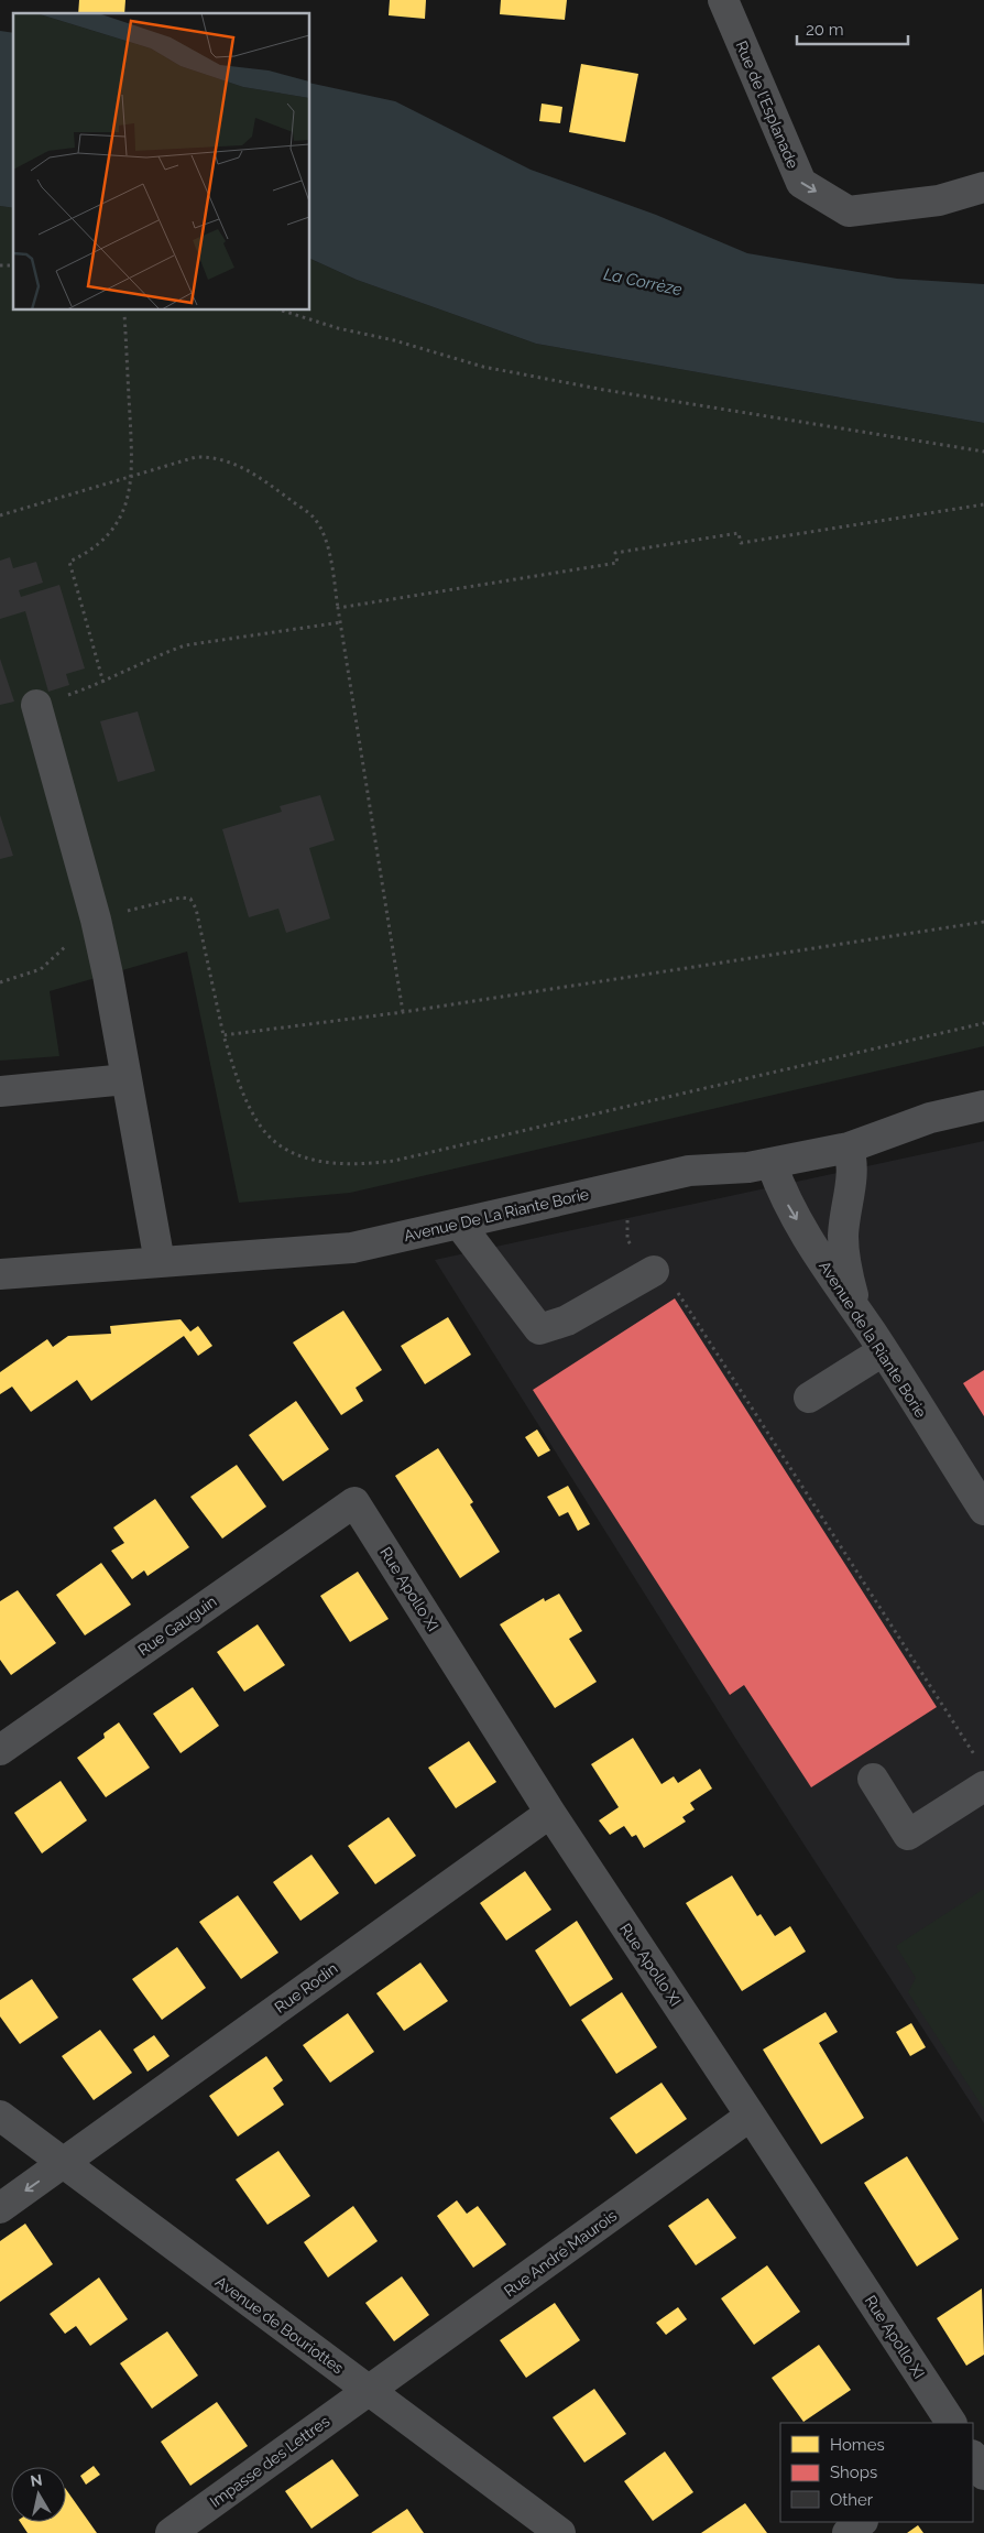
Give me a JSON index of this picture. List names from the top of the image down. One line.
{"streets":{"street":["Rue de l'Esplanade","Avenue De La Riante Borie","Avenue de la Riante Borie","Rue Apollo XI","Rue Gauguin","Rue Rodin","Rue André Maurois","Avenue de Bouriottes","Impasse des Lettres"]},"crossings":[["Avenue De La Riante Borie","Avenue de la Riante Borie"],["Rue Apollo XI","Rue Gauguin"],["Rue Apollo XI","Rue Rodin"],["Rue Apollo XI","Rue André Maurois"],["Rue Rodin","Avenue de Bouriottes"],["Rue André Maurois","Avenue de Bouriottes"],["Rue André Maurois","Impasse des Lettres"],["Avenue de Bouriottes","Impasse des Lettres"]],"one_way":["Rue de l'Esplanade","Avenue de la Riante Borie"],"water":["La Corrèze"],"legend":["Homes","Shops","Other"],"scale_bar":"20 m","north":"top"}
